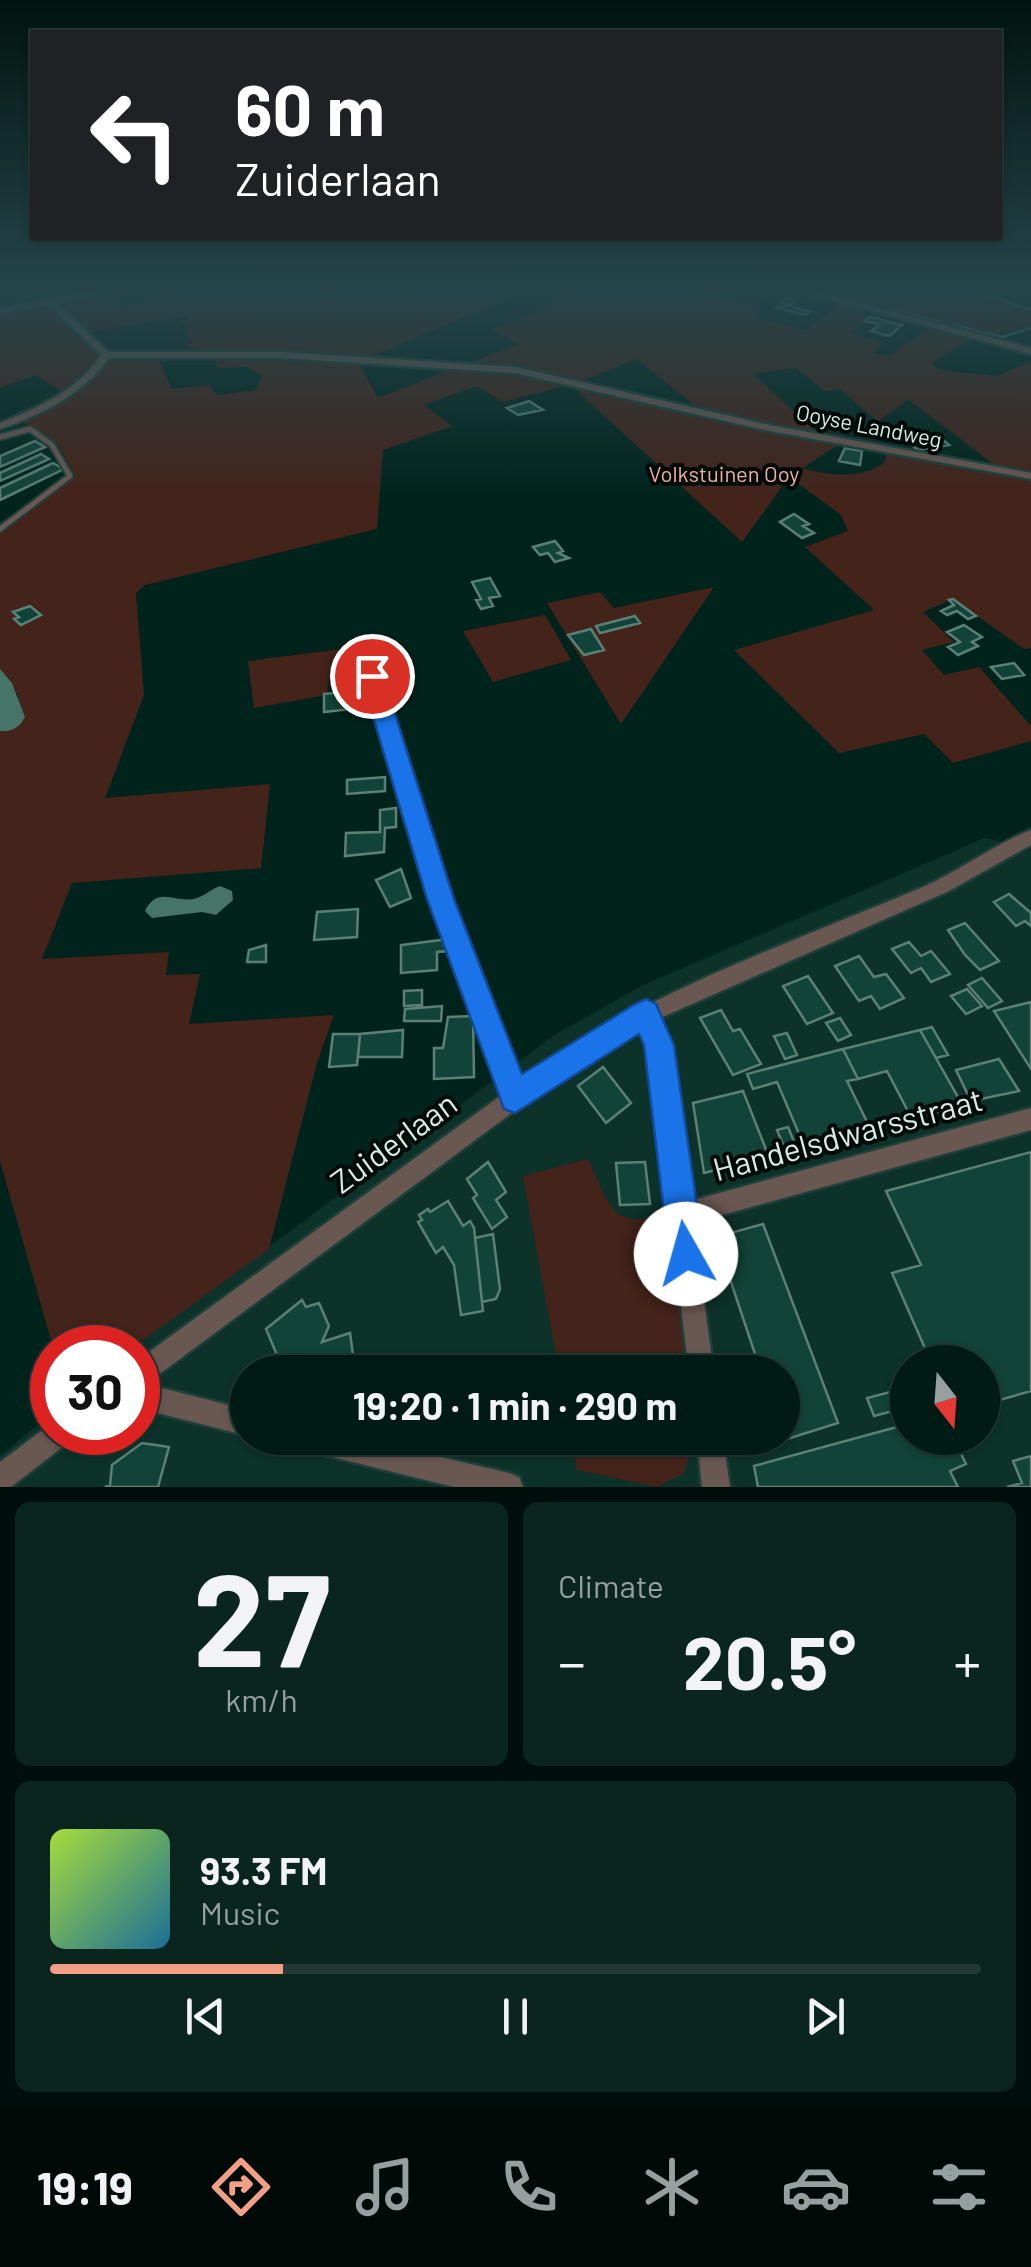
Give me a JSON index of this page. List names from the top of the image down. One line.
{"streets":{"street":["Ooyse Landweg","Handelsdwarsstraat","Zuiderlaan"]},"parks":["Volkstuinen Ooy"],"north":"bottom","page":{"turn":["60 m","Zuiderlaan"],"limit":"30","trip":"19:20 · 1 min · 290 m","tile":[["27","km/h"],"Climate"],"heat":["−","20.5°","+"],"song":["93.3 FM","Music"],"tabs":"19:19"}}
